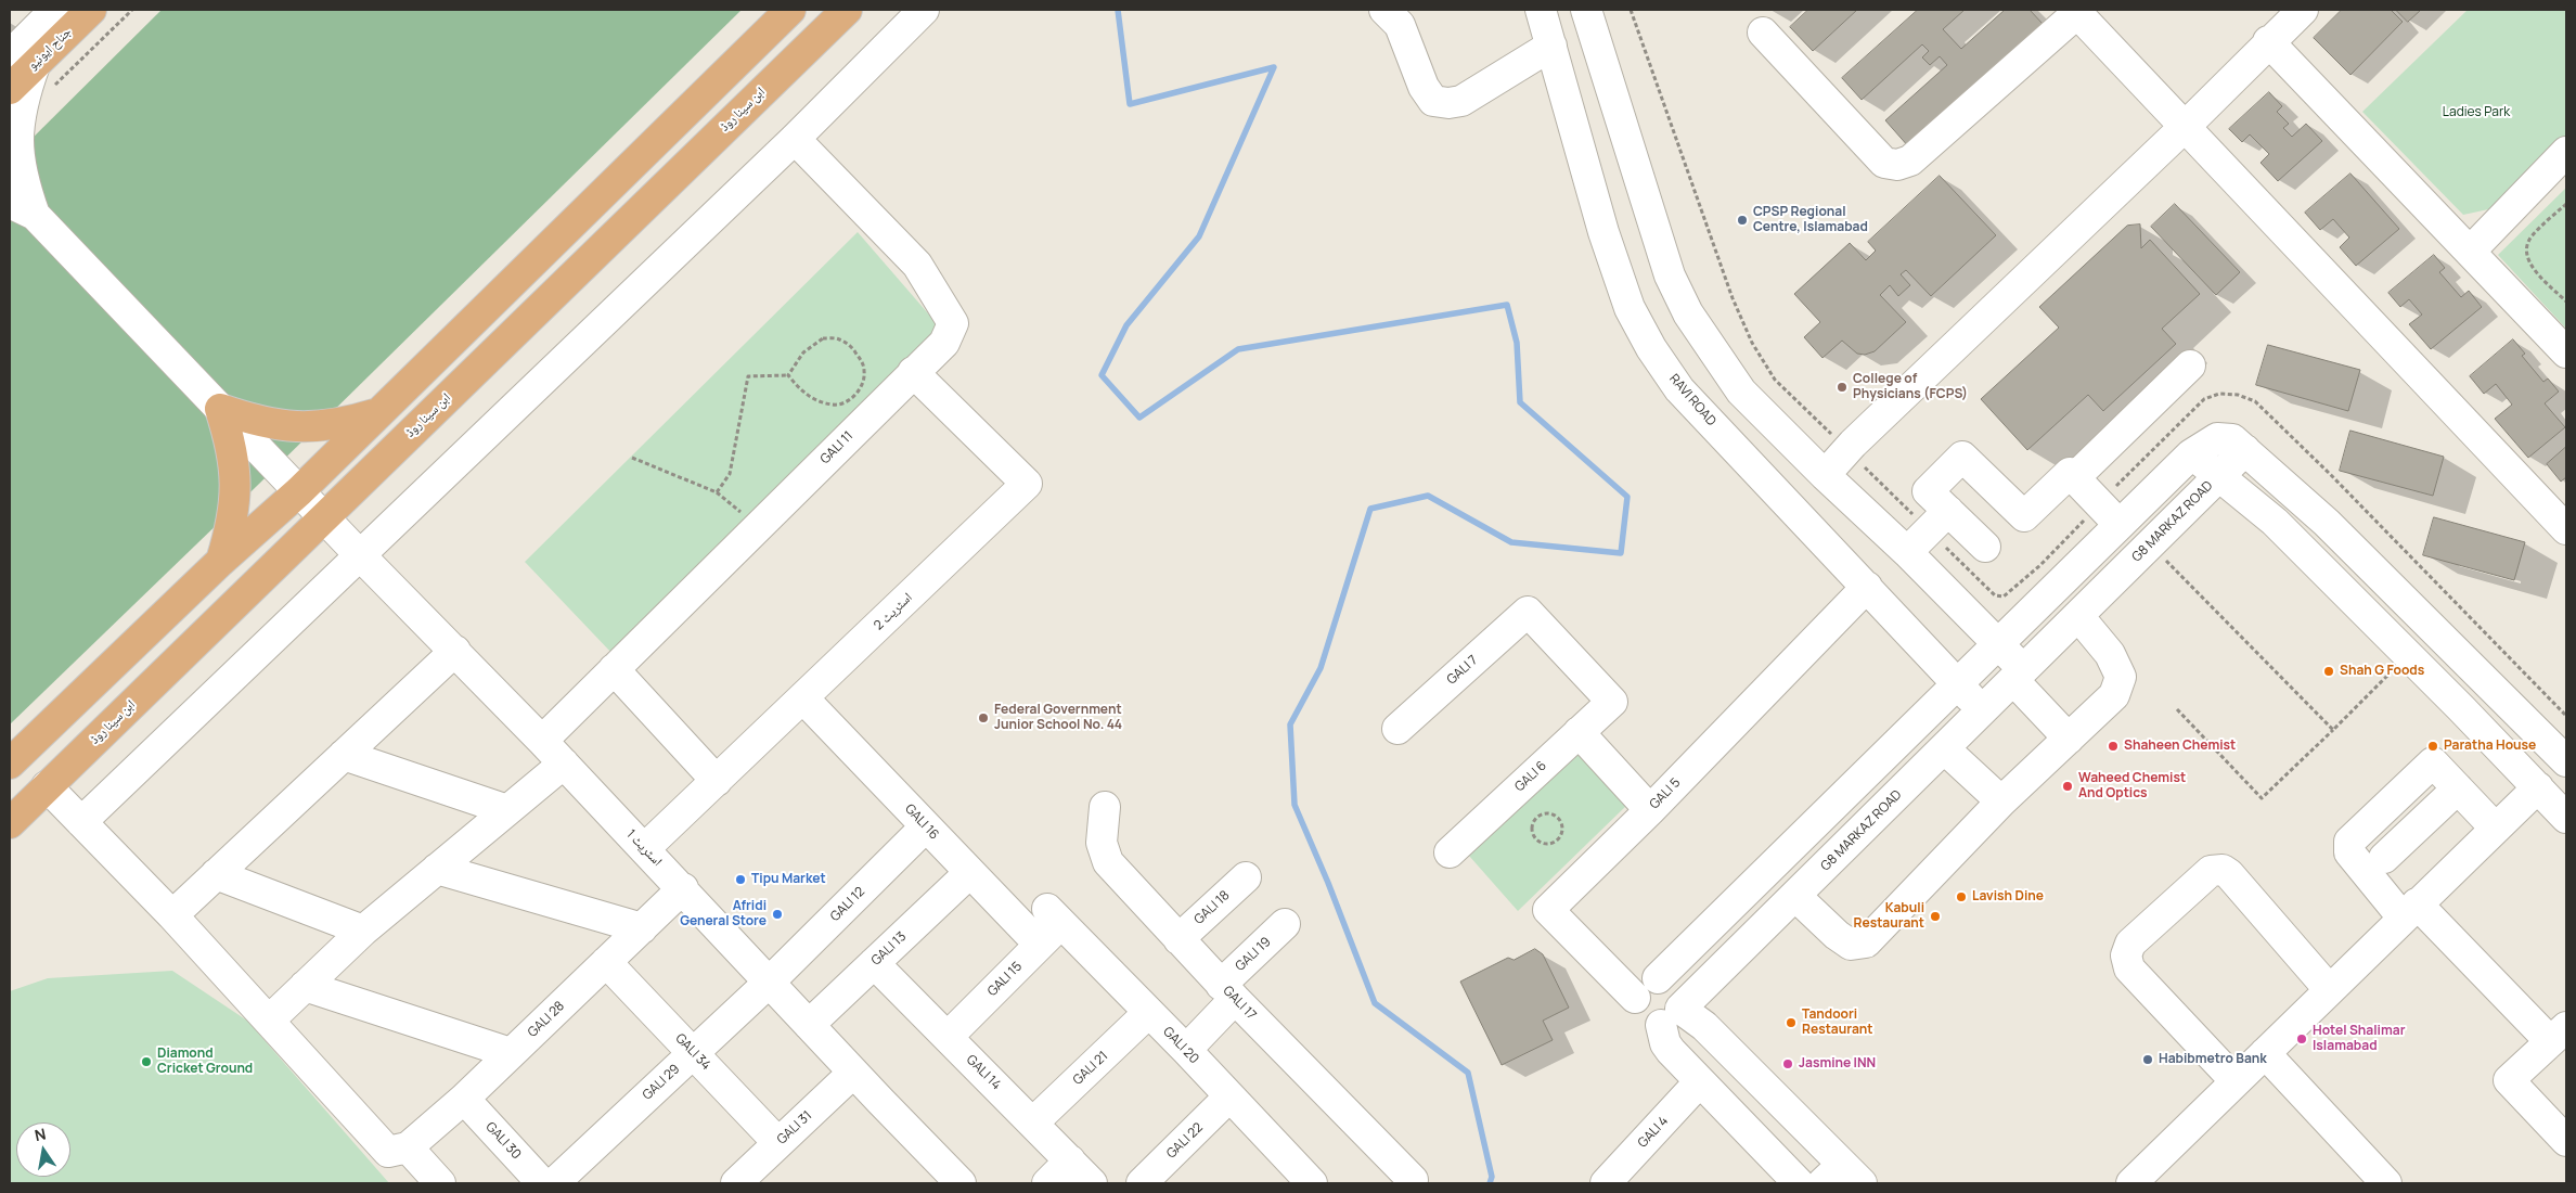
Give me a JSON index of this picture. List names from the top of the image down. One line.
{"streets":{"main road":["جناح ایونیو","ابن سینا روڈ"],"street":["RAVI ROAD","GALI 11","G8 MARKAZ ROAD","اسٹریٹ 2","GALI 7","GALI 6","GALI 5","GALI 16","اسٹریٹ 1","GALI 12","GALI 18","GALI 13","GALI 19","GALI 15","GALI 17","GALI 28","GALI 20","GALI 34","GALI 21","GALI 14","GALI 29","GALI 31","GALI 4","GALI 30","GALI 22"]},"crossings":[["ابن سینا روڈ","اسٹریٹ 1"],["RAVI ROAD","G8 MARKAZ ROAD"],["RAVI ROAD","GALI 5"],["GALI 11","اسٹریٹ 2"],["GALI 11","اسٹریٹ 1"],["G8 MARKAZ ROAD","GALI 5"],["اسٹریٹ 2","GALI 16"],["اسٹریٹ 2","اسٹریٹ 1"],["GALI 7","GALI 6"],["GALI 16","GALI 12"],["GALI 16","GALI 13"],["GALI 16","GALI 15"],["اسٹریٹ 1","GALI 12"],["اسٹریٹ 1","GALI 13"],["اسٹریٹ 1","GALI 28"],["اسٹریٹ 1","GALI 29"],["اسٹریٹ 1","GALI 31"],["GALI 12","GALI 29"],["GALI 18","GALI 17"],["GALI 13","GALI 14"],["GALI 19","GALI 17"],["GALI 19","GALI 20"],["GALI 15","GALI 20"],["GALI 15","GALI 14"],["GALI 28","GALI 34"],["GALI 28","GALI 30"],["GALI 20","GALI 21"],["GALI 20","GALI 22"],["GALI 34","GALI 29"],["GALI 34","GALI 31"],["GALI 21","GALI 14"]],"parks":["Ladies Park"],"places":["CPSP Regional Centre, Islamabad","College of Physicians (FCPS)","Shah G Foods","Federal Government Junior School No. 44","Shaheen Chemist","Paratha House","Waheed Chemist And Optics","Tipu Market","Lavish Dine","Afridi General Store","Kabuli Restaurant","Tandoori Restaurant","Hotel Shalimar Islamabad","Habibmetro Bank","Diamond Cricket Ground","Jasmine INN"],"north":"top"}
